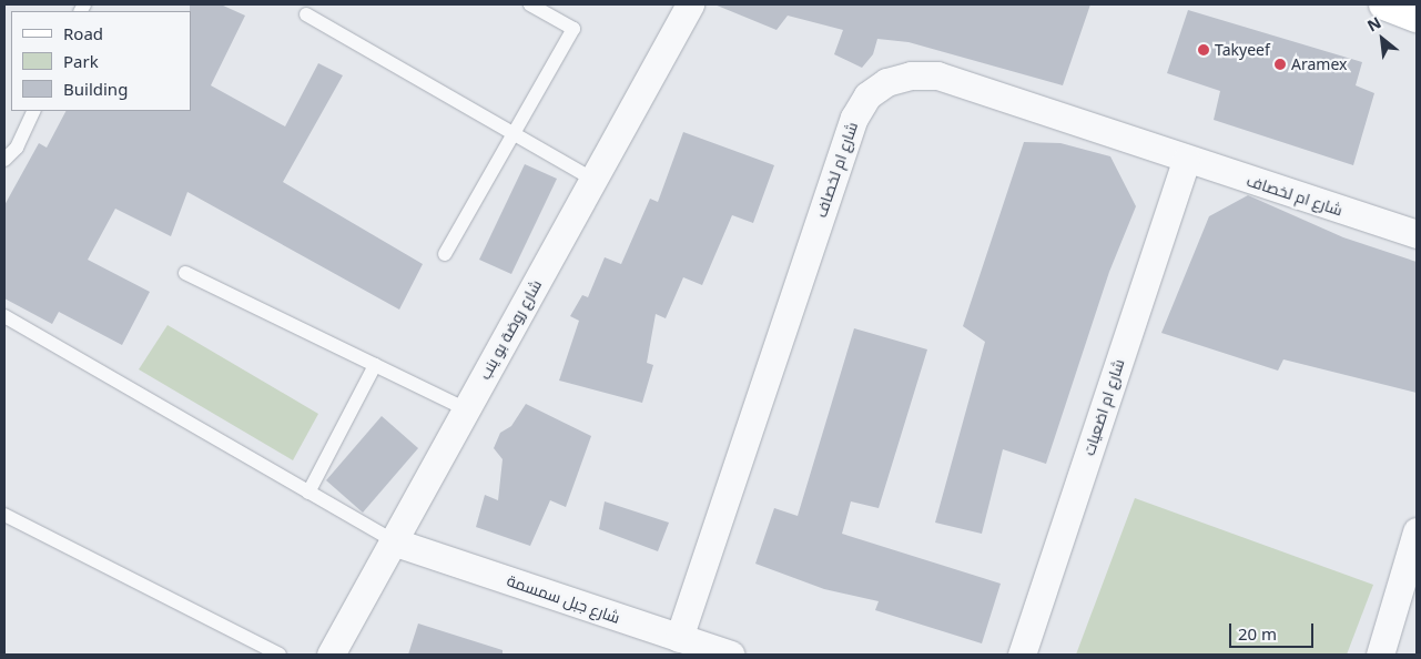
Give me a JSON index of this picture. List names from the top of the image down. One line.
{"streets":{"street":["شارع ام لخصاف","شارع روضة بو ينب","شارع ام اضعيات","شارع جبل سمسمة"]},"crossings":[["شارع ام لخصاف","شارع ام اضعيات"],["شارع ام لخصاف","شارع جبل سمسمة"],["شارع روضة بو ينب","شارع جبل سمسمة"]],"places":["Takyeef","Aramex"],"legend":["Road","Park","Building"],"scale_bar":"20 m","north":"top left"}
